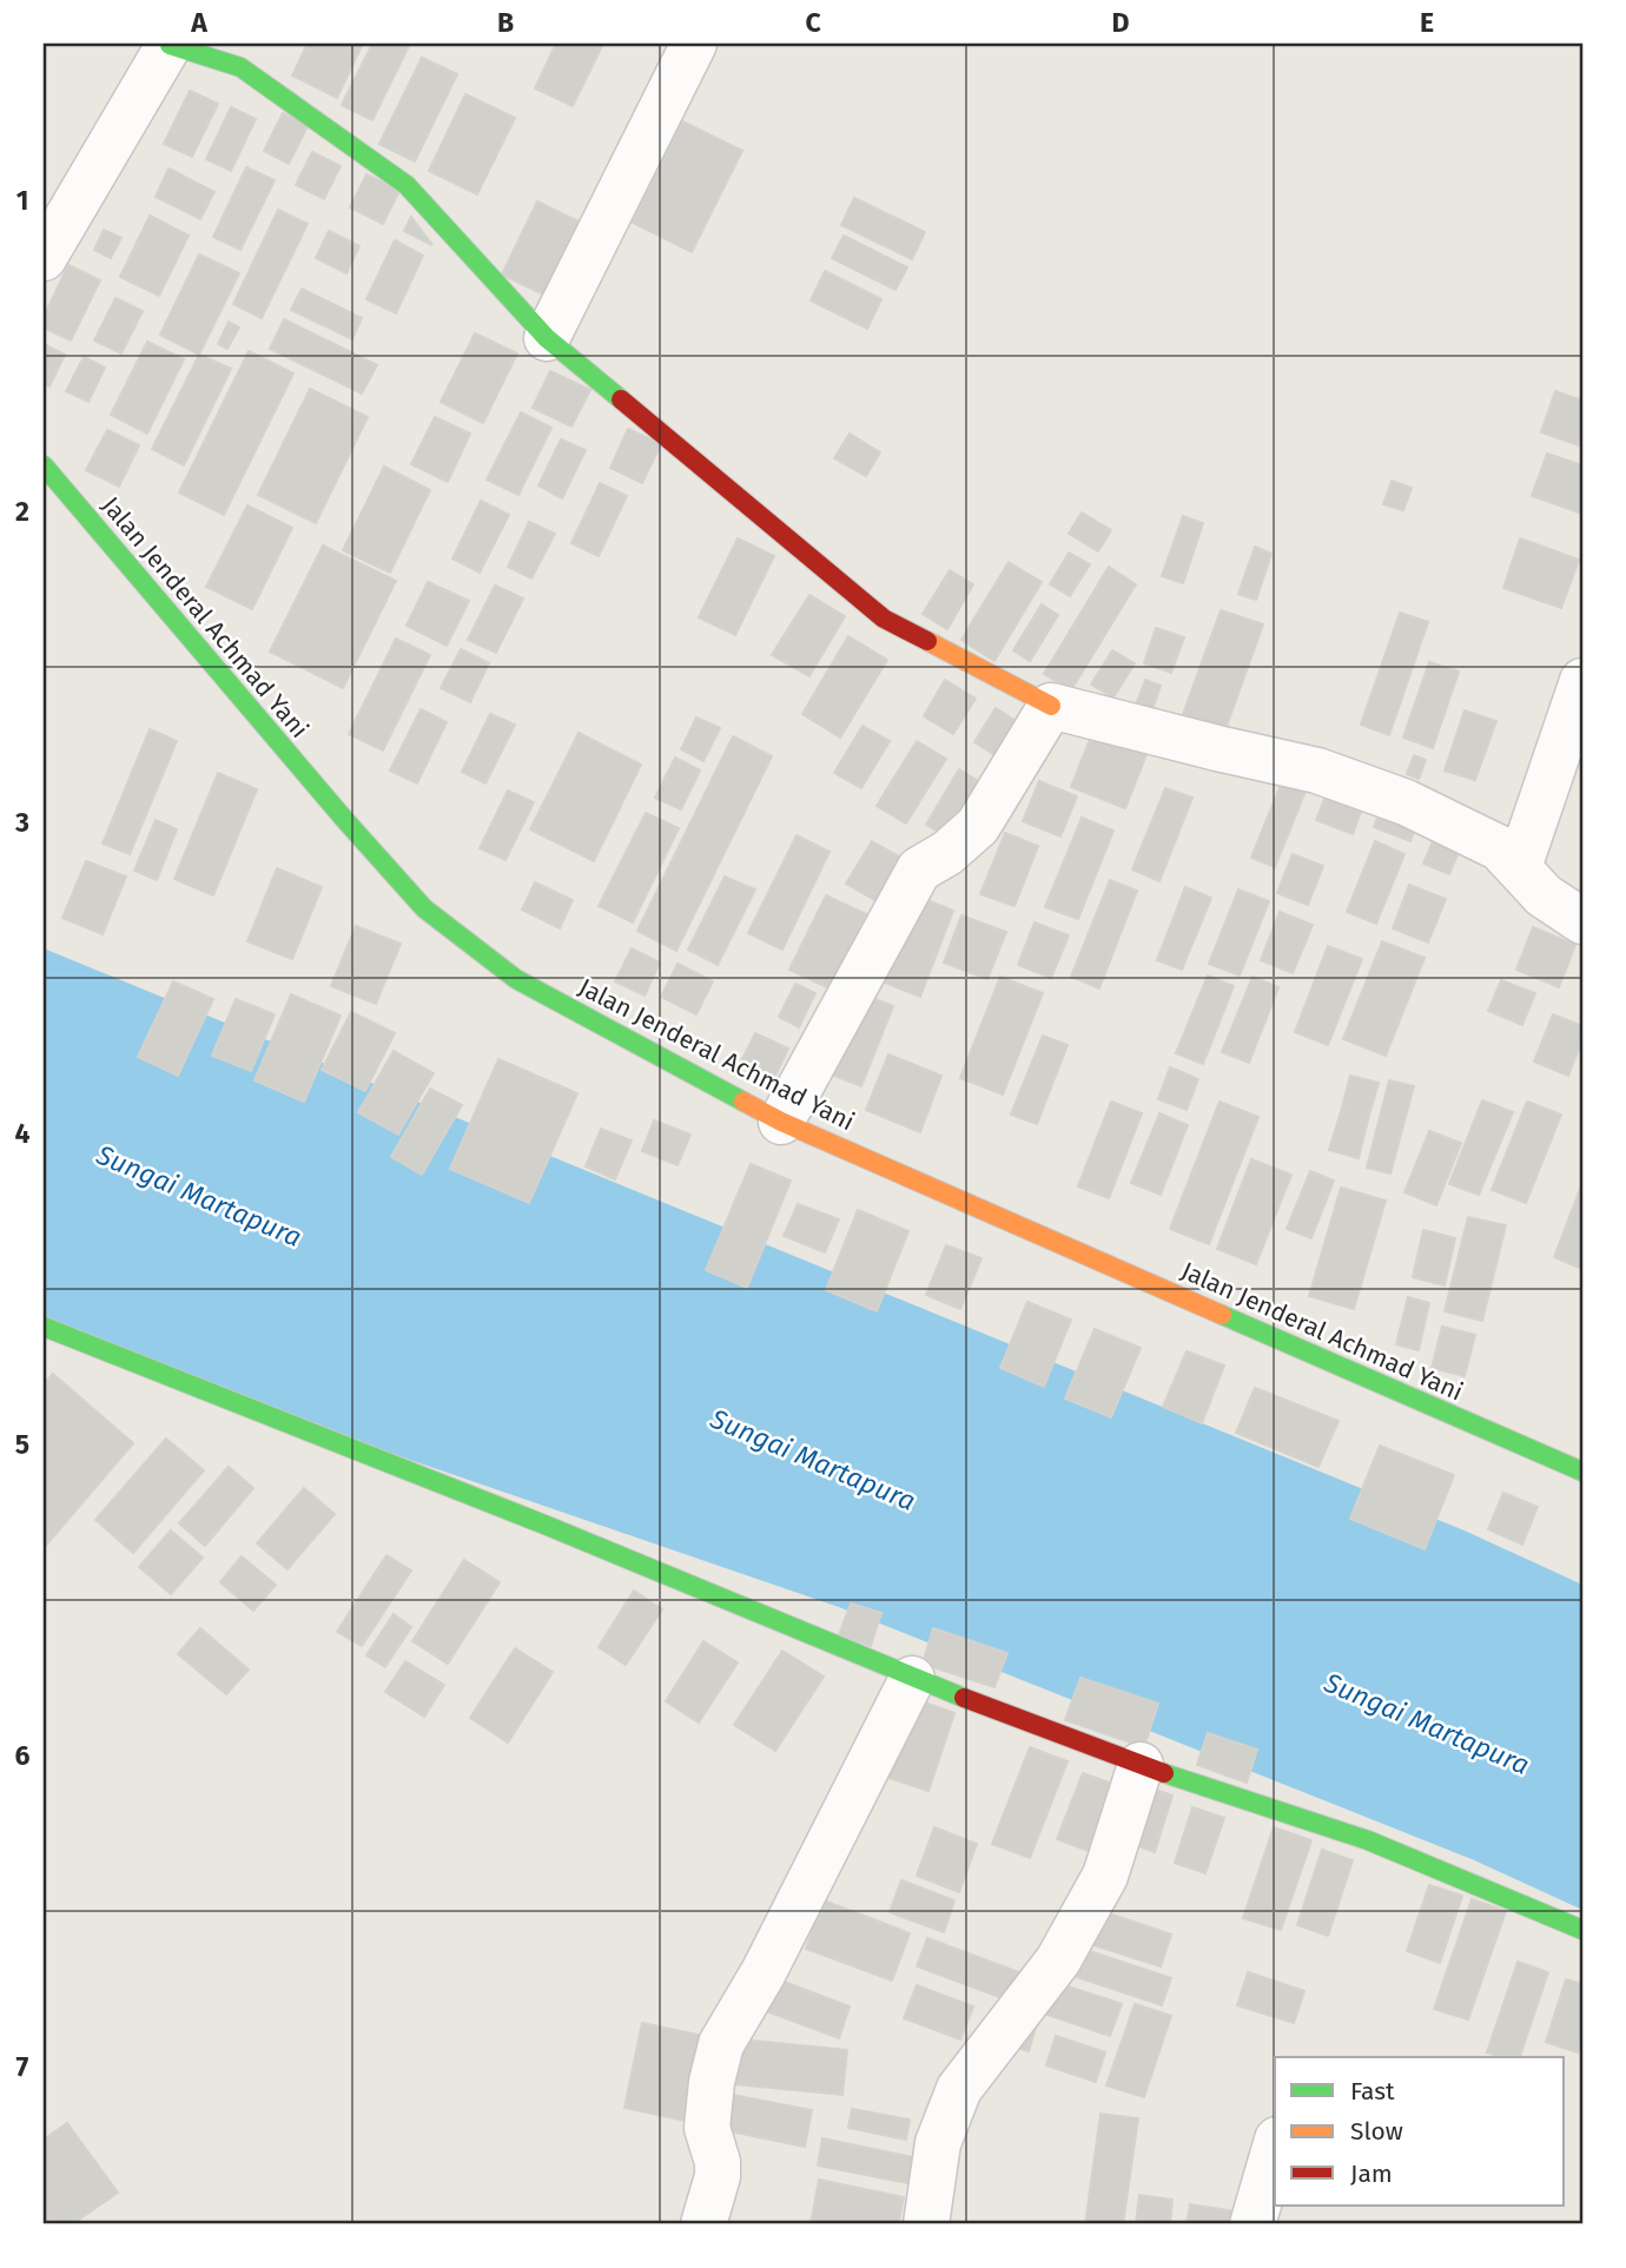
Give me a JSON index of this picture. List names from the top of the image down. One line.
{"streets":{"main road":["Jalan Jenderal Achmad Yani"]},"water":["Sungai Martapura"],"legend":["Fast","Slow","Jam"],"grid":{"columns":["A","B","C","D","E"],"rows":["1","2","3","4","5","6","7"]}}
